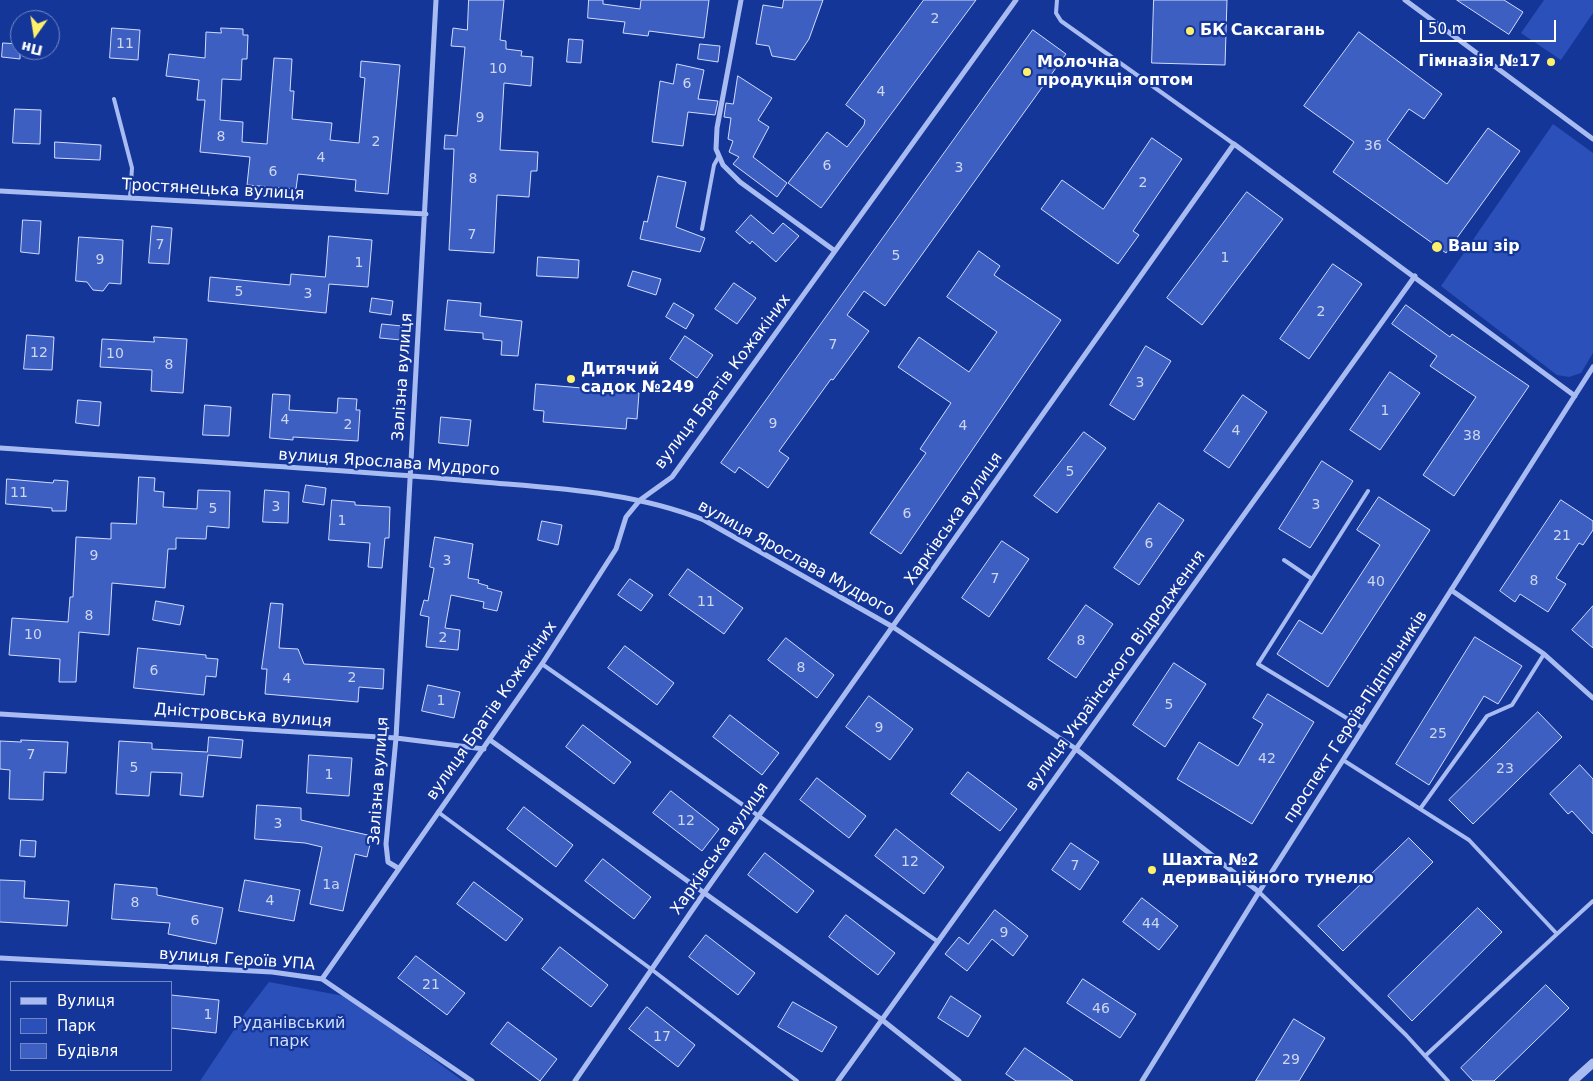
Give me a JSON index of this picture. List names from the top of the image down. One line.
{"streets":{"street":["Тростянецька вулиця","Залізна вулиця","вулиця Братів Кожакіних","вулиця Ярослава Мудрого","Харківська вулиця","вулиця Українського Відродження","Дністровська вулиця","проспект Героїв-Підпільників","вулиця Героїв УПА"]},"crossings":[["Тростянецька вулиця","Залізна вулиця"],["Залізна вулиця","вулиця Братів Кожакіних"],["Залізна вулиця","вулиця Ярослава Мудрого"],["Залізна вулиця","Дністровська вулиця"],["вулиця Братів Кожакіних","вулиця Ярослава Мудрого"],["вулиця Братів Кожакіних","Дністровська вулиця"],["вулиця Братів Кожакіних","вулиця Героїв УПА"],["вулиця Ярослава Мудрого","Харківська вулиця"],["вулиця Ярослава Мудрого","вулиця Українського Відродження"],["вулиця Ярослава Мудрого","проспект Героїв-Підпільників"]],"parks":["Руданівський парк"],"places":["БК Саксагань","Гімназія №17","Молочна продукція оптом","Ваш зір","Дитячий садок №249","Шахта №2 дериваційного тунелю"],"house_numbers":["2","11","10","6","4","9","8","2","36","4","6","3","6","8","2","7","7","5","1","9","1","5","3","2","7","12","10","8","3","1","4","9","2","4","4","38","5","11","3","3","5","6","1","21","6","9","3","7","8","40","11","8","10","2","8","8","6","2","4","1","5","9","25","7","42","5","23","1","12","3","12","7","1а","4","8","6","44","9","21","46","1","17","29"],"legend":["Вулиця","Парк","Будівля"],"scale_bar":"50 m","north":"bottom"}
